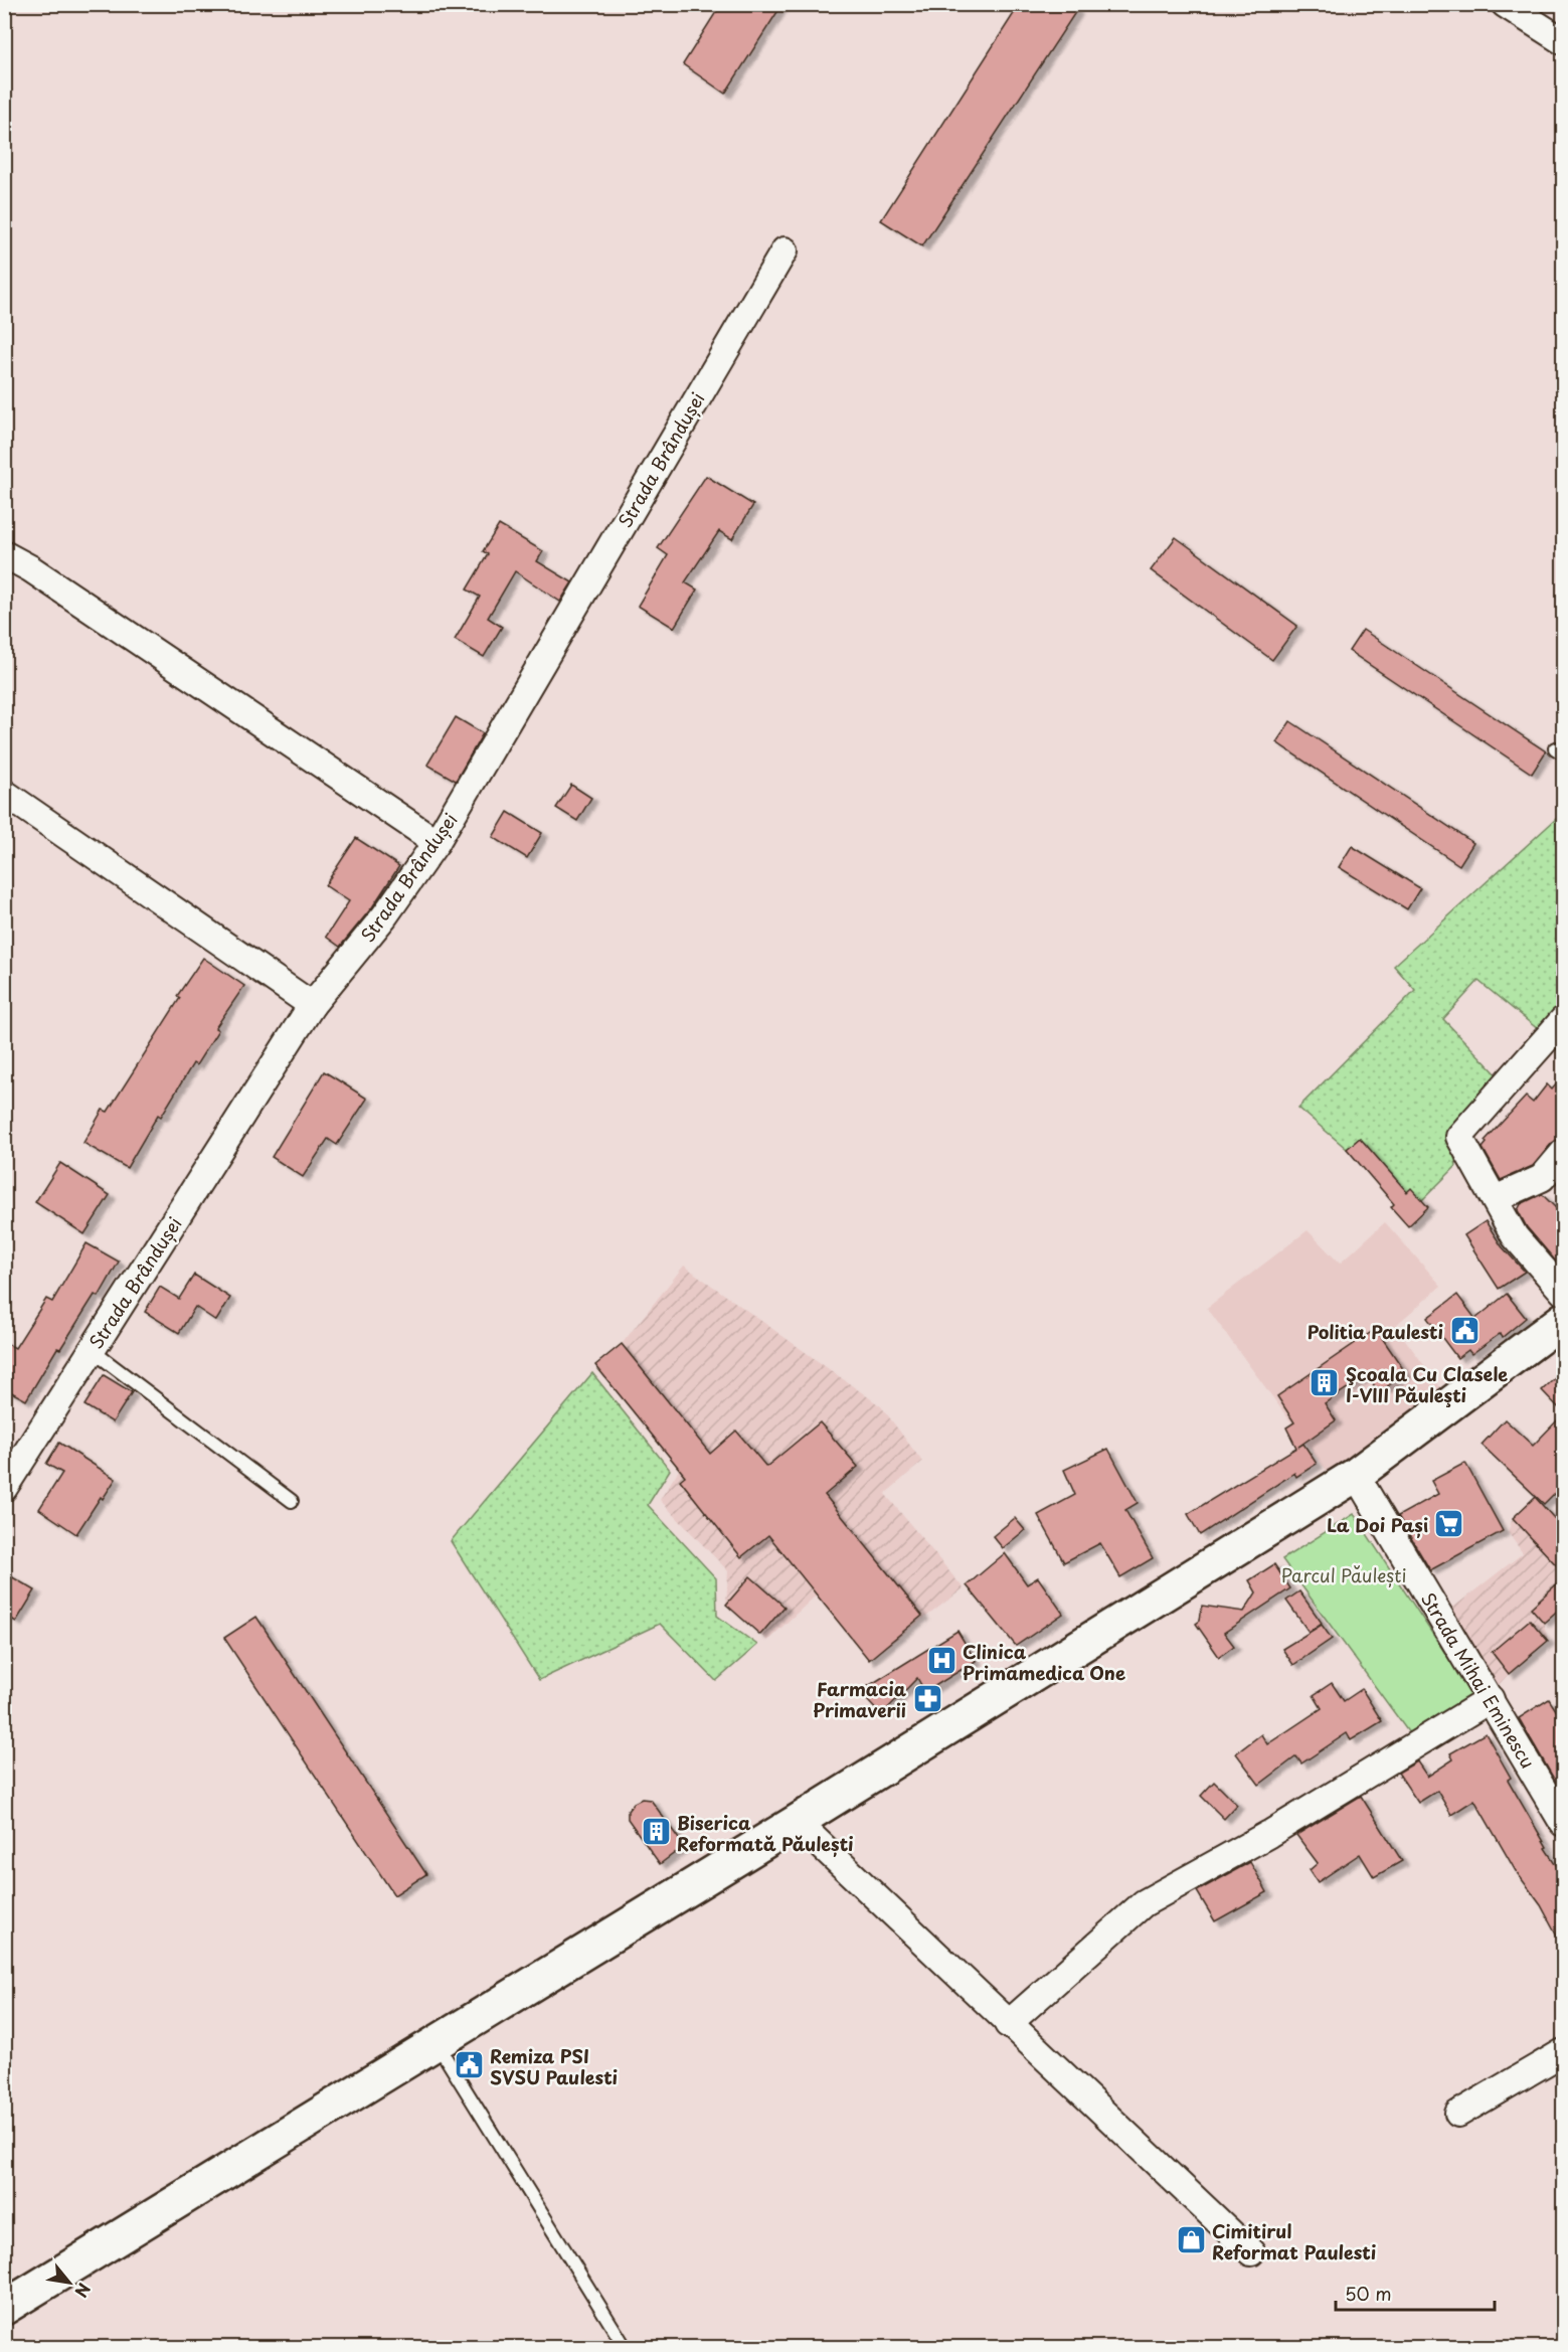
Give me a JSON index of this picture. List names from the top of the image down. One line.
{"streets":{"street":["Strada Brândușei","Strada Mihai Eminescu"]},"parks":["Parcul Păulești"],"places":{"public building":["Politia Paulesti","Remiza PSI SVSU Paulesti"],"building":["Şcoala Cu Clasele I-VIII Păuleşti","Biserica Reformată Păulești"],"supermarket":["La Doi Pași"],"hospital":["Clinica Primamedica One"],"pharmacy":["Farmacia Primaverii"],"shop":["Cimitirul Reformat Paulesti"]},"scale_bar":"50 m","north":"bottom right"}
